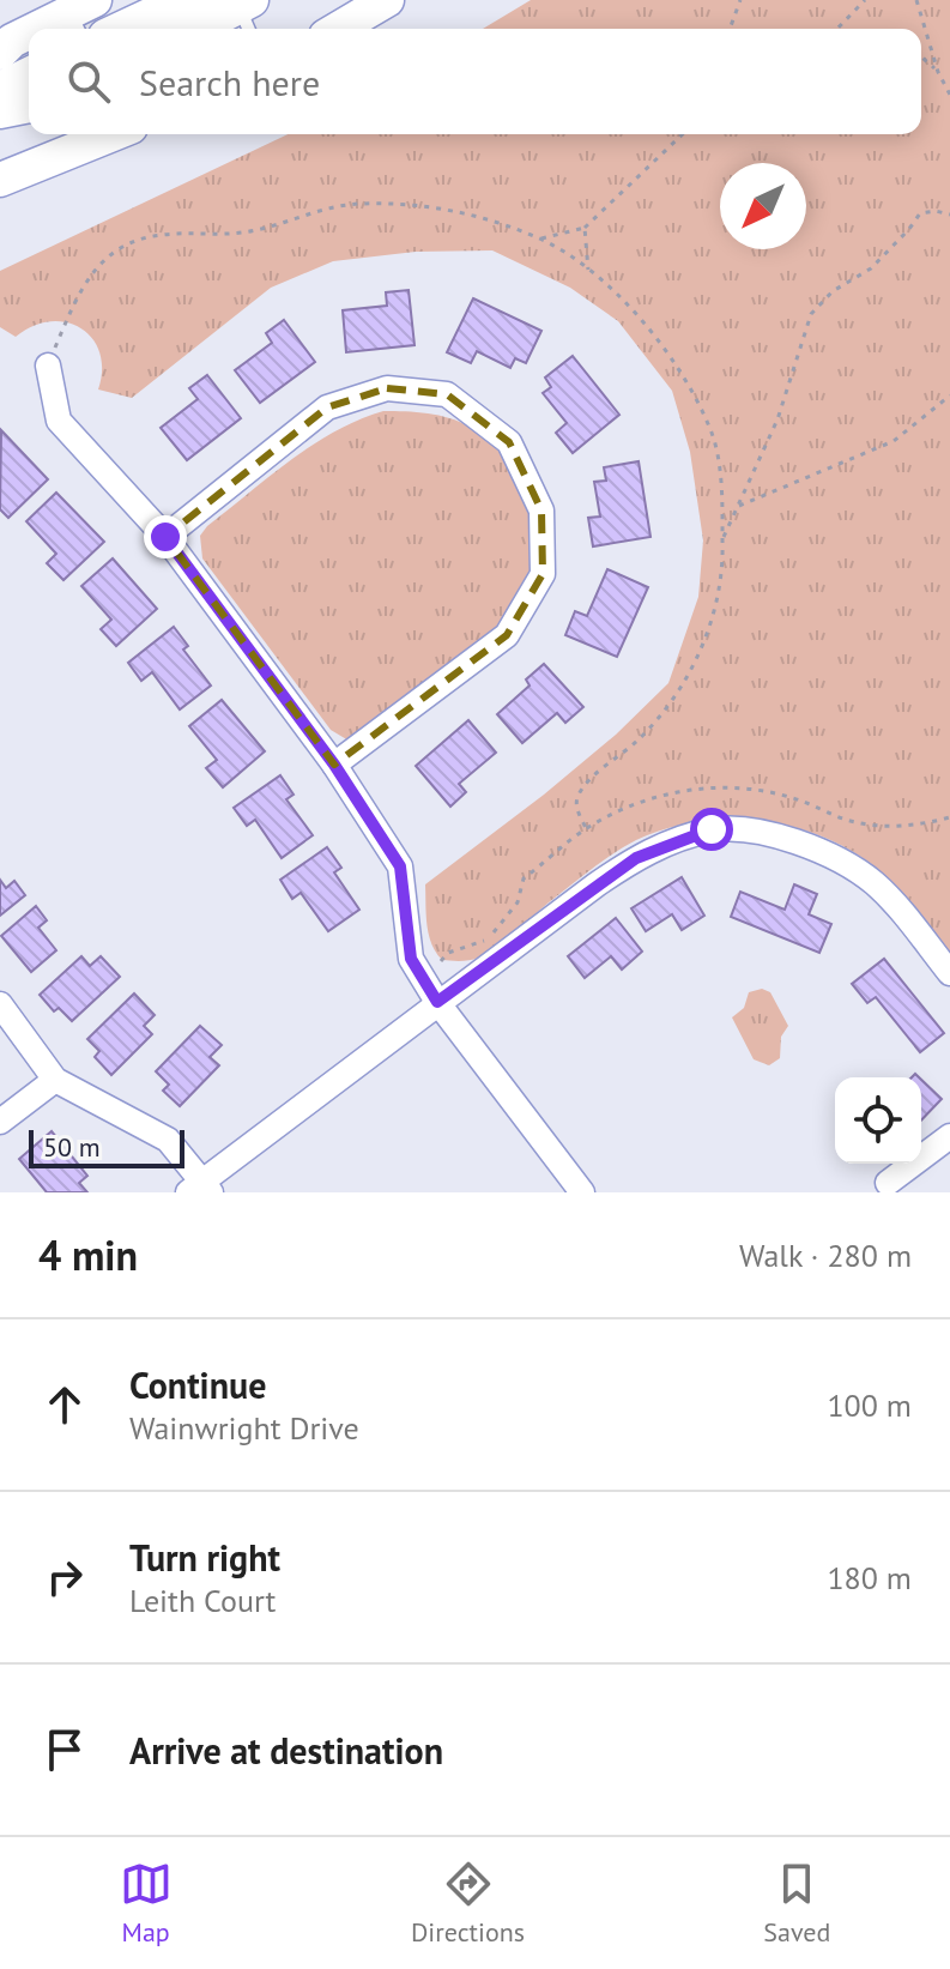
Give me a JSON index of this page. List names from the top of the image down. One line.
{"scale_bar":"50 m","north":"bottom left","page":{"search":"Search here","scale":"50 m","heading":["4 min","Walk · 280 m"],"list":[["Continue","Wainwright Drive","100 m"],["Turn right","Leith Court","180 m"],"Arrive at destination"],"nav":["Map","Directions","Saved"]}}
